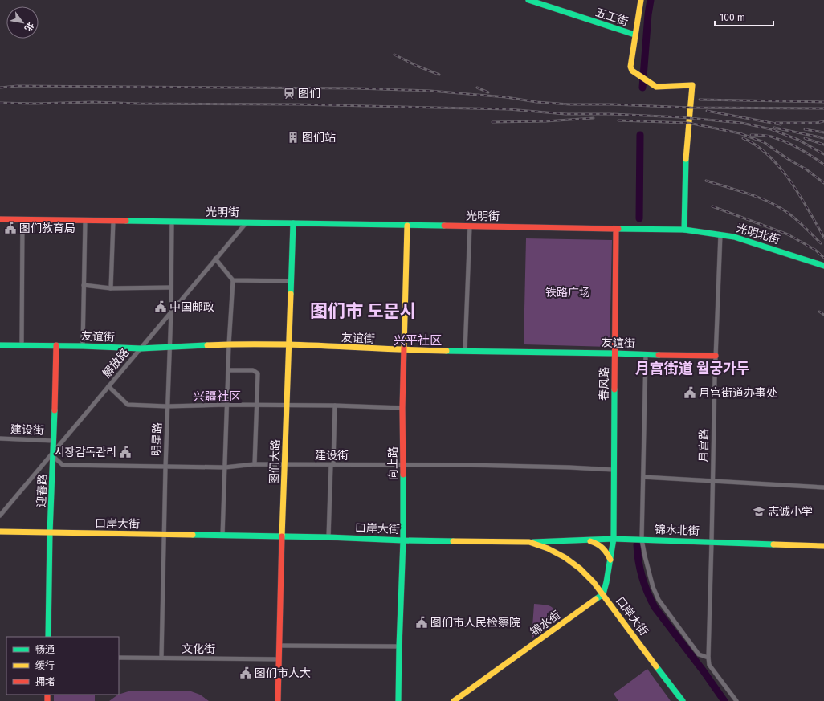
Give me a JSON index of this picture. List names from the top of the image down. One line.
{"streets":{"main road":["五工街","光明街","光明北街","友谊街","春风路","图们大路","向上路","迎春路","口岸大街","锦水北街","锦水街"],"street":["解放路","建设街","明星路","月宫路","文化街"]},"crossings":[["光明街","光明北街"],["光明街","解放路"],["光明街","春风路"],["光明街","明星路"],["光明街","图们大路"],["光明街","向上路"],["光明北街","月宫路"],["友谊街","解放路"],["友谊街","春风路"],["友谊街","明星路"],["友谊街","月宫路"],["友谊街","图们大路"],["友谊街","向上路"],["友谊街","迎春路"],["解放路","明星路"],["解放路","迎春路"],["春风路","建设街"],["春风路","锦水北街"],["建设街","明星路"],["建设街","图们大路"],["建设街","向上路"],["建设街","迎春路"],["明星路","口岸大街"],["明星路","文化街"],["月宫路","锦水北街"],["图们大路","口岸大街"],["图们大路","文化街"],["向上路","口岸大街"],["迎春路","口岸大街"],["口岸大街","锦水北街"],["口岸大街","锦水街"]],"districts":["图们市 도문시","兴平社区","月宫街道 월궁가두","兴疆社区"],"parks":["铁路广场"],"places":{"station":["图们"],"building":["图们站"],"public building":["图们教育局","中国邮政","月宫街道办事处","시장감독관리","图们市人民检察院","图们市人大"],"school or university":["志诚小学"]},"legend":["畅通","缓行","拥堵"],"scale_bar":"100 m","north":"bottom right"}
